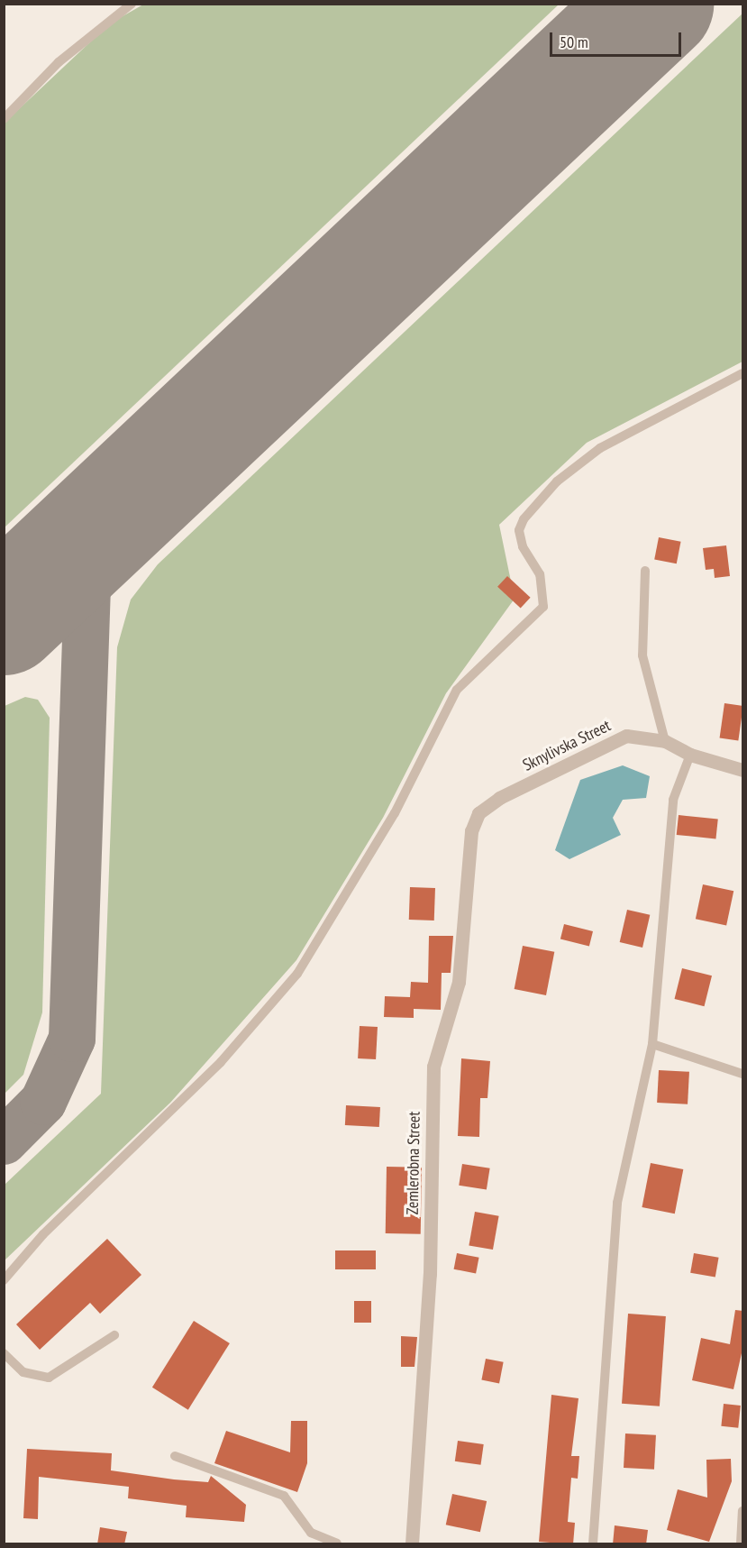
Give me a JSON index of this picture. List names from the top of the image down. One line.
{"streets":{"street":["Sknylivska Street","Zemlerobna Street"]},"crossings":[["Sknylivska Street","Zemlerobna Street"]],"scale_bar":"50 m"}
